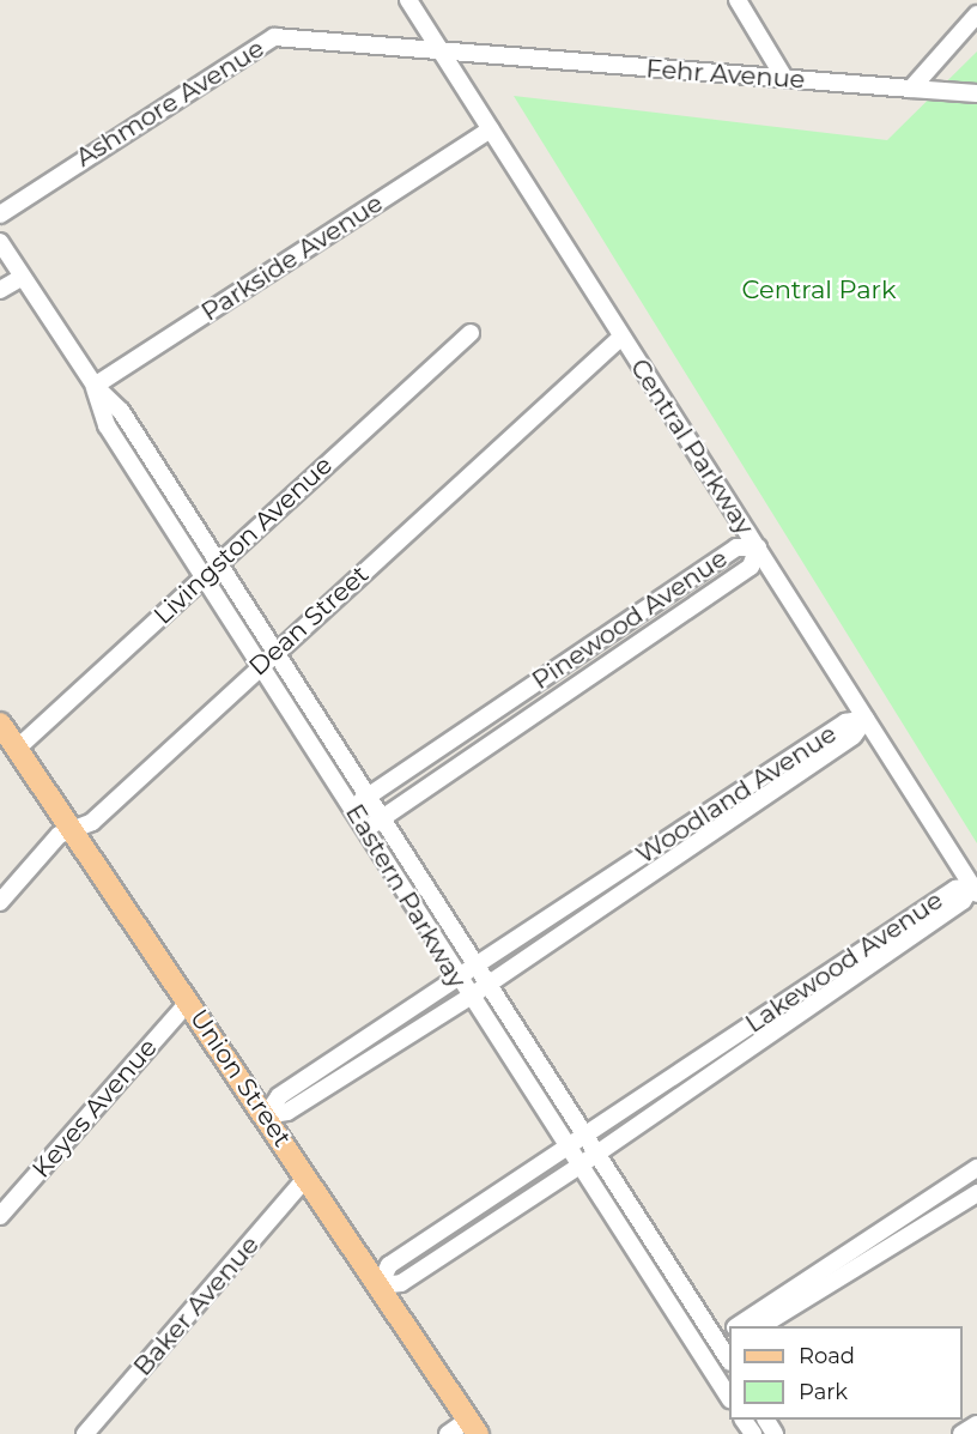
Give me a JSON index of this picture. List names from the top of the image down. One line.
{"streets":{"main road":["Union Street"],"street":["Fehr Avenue","Ashmore Avenue","Parkside Avenue","Central Parkway","Livingston Avenue","Pinewood Avenue","Dean Street","Woodland Avenue","Eastern Parkway","Lakewood Avenue","Keyes Avenue","Baker Avenue"]},"crossings":[["Fehr Avenue","Ashmore Avenue"],["Fehr Avenue","Central Parkway"],["Ashmore Avenue","Central Parkway"],["Parkside Avenue","Central Parkway"],["Parkside Avenue","Eastern Parkway"],["Central Parkway","Pinewood Avenue"],["Central Parkway","Dean Street"],["Central Parkway","Woodland Avenue"],["Central Parkway","Lakewood Avenue"],["Livingston Avenue","Eastern Parkway"],["Livingston Avenue","Union Street"],["Pinewood Avenue","Eastern Parkway"],["Dean Street","Eastern Parkway"],["Dean Street","Union Street"],["Woodland Avenue","Eastern Parkway"],["Woodland Avenue","Union Street"],["Eastern Parkway","Lakewood Avenue"],["Lakewood Avenue","Union Street"],["Union Street","Keyes Avenue"],["Union Street","Baker Avenue"]],"parks":["Central Park"],"legend":["Road","Park"]}
